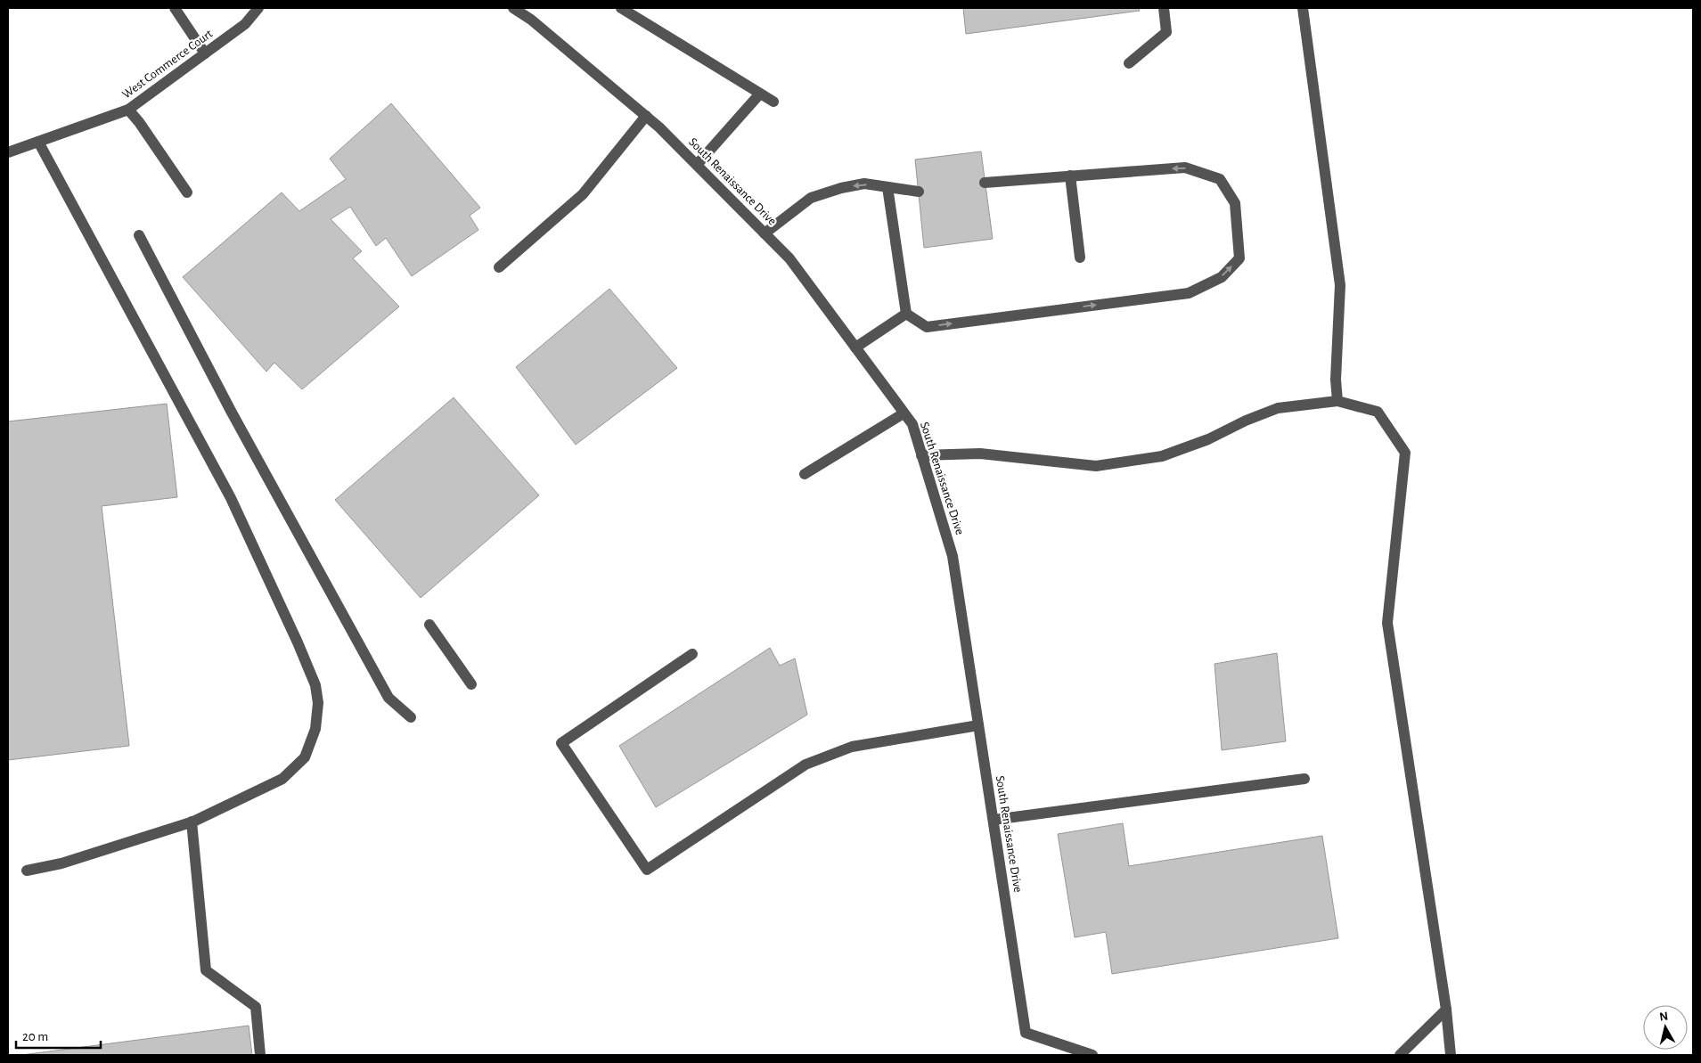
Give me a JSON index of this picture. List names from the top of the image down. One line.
{"streets":{"street":["West Commerce Court","South Renaissance Drive"]},"scale_bar":"20 m","north":"top"}
